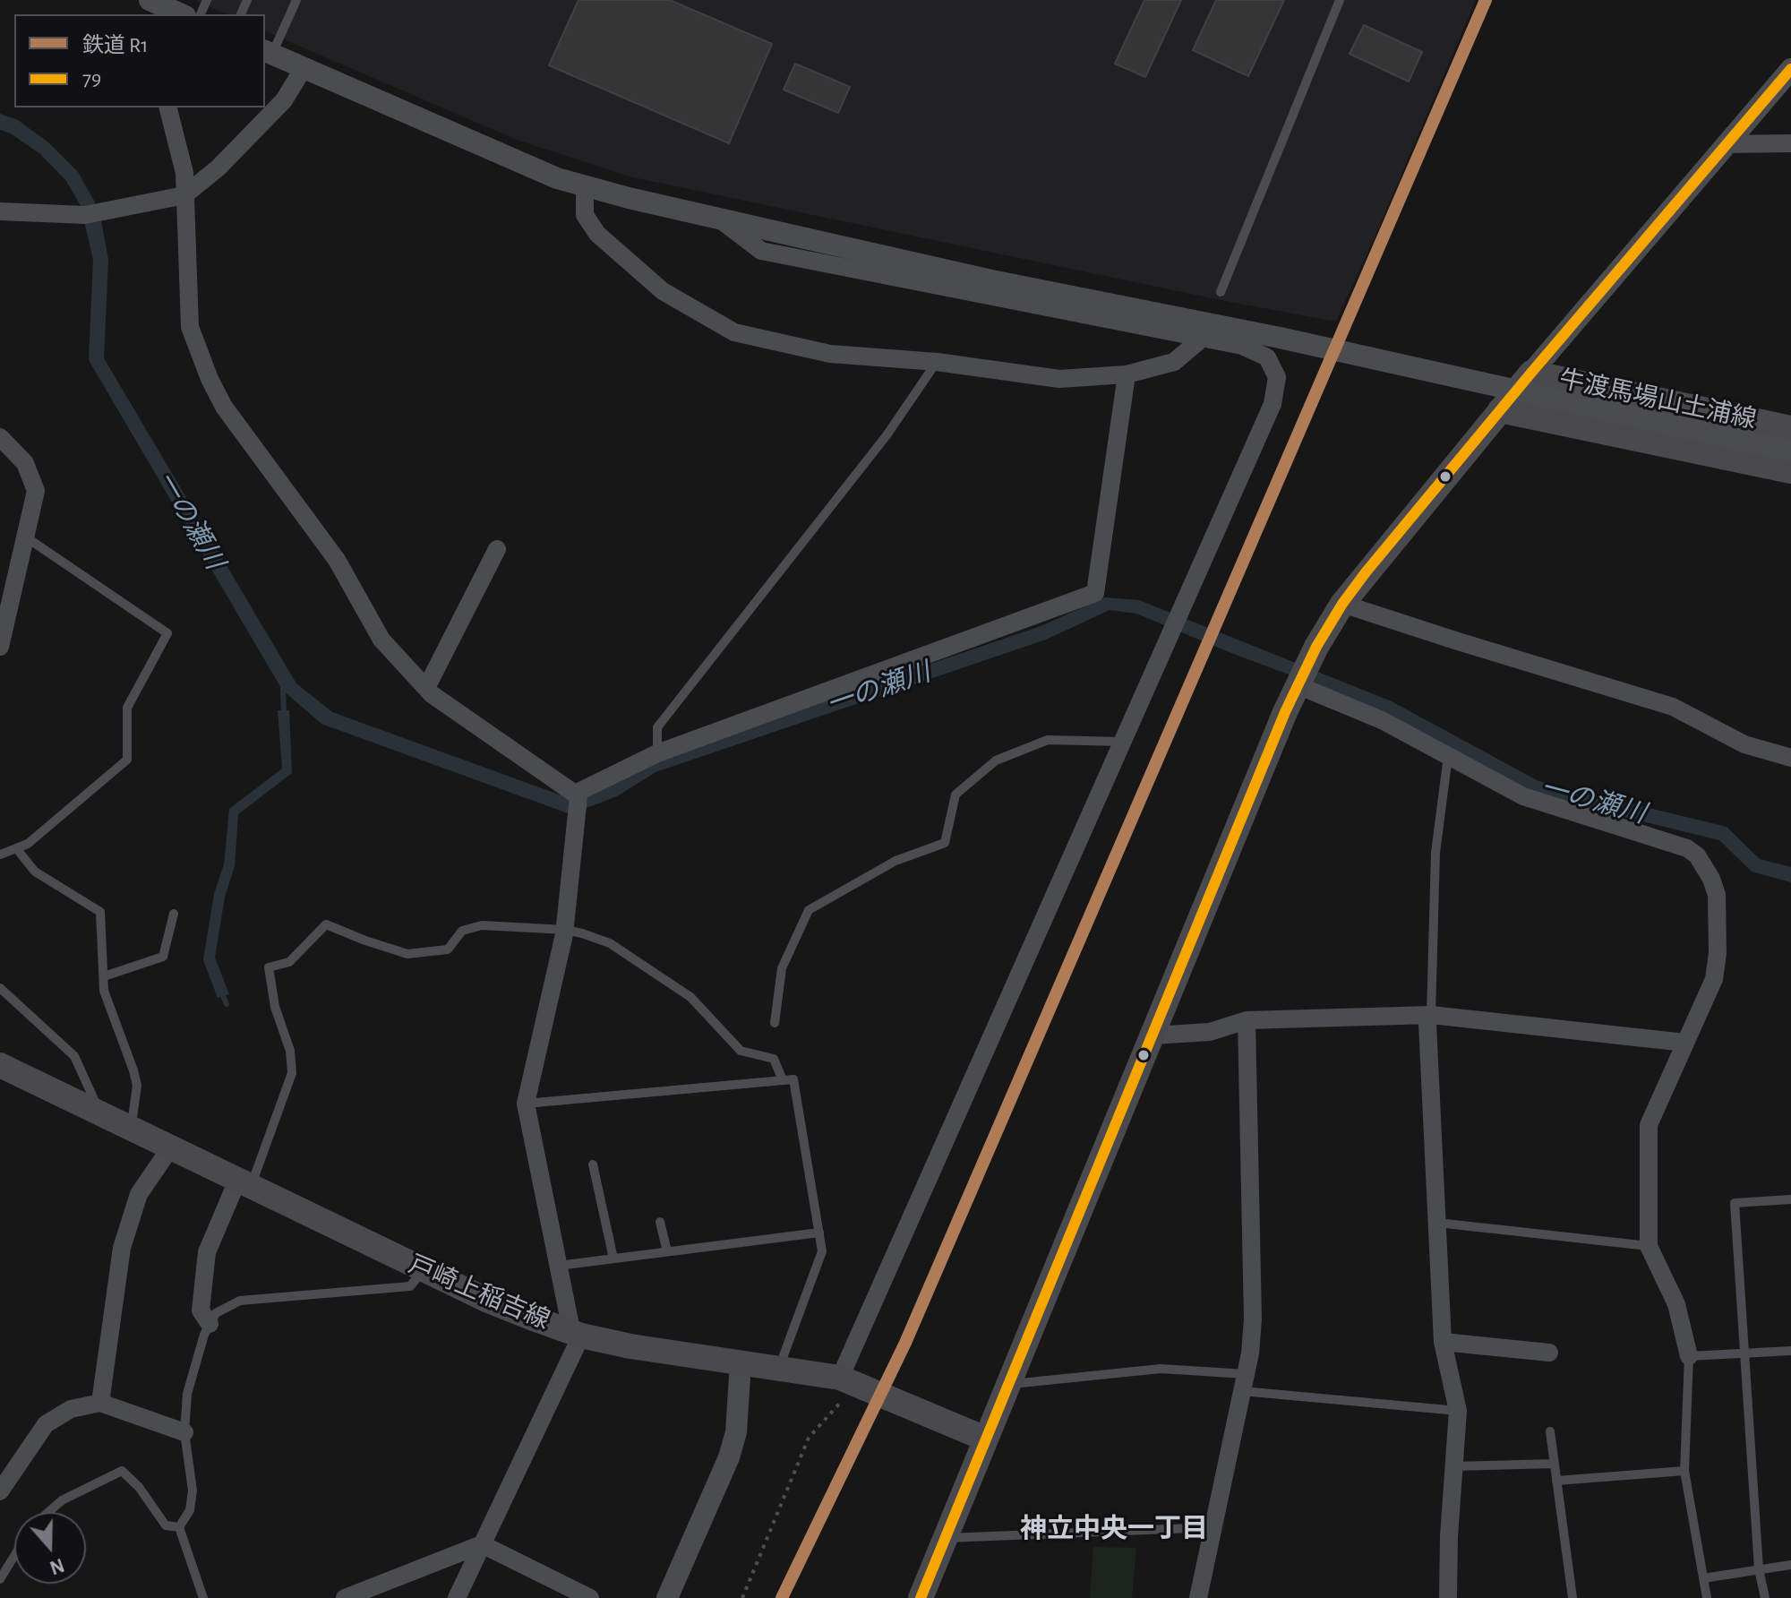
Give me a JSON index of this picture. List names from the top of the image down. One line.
{"streets":{"main road":["牛渡馬場山土浦線","戸崎上稲吉線"]},"crossings":[["牛渡馬場山土浦線","戸崎上稲吉線"]],"districts":["神立中央一丁目"],"water":["一の瀬川"],"lines":["rail line R1","transit line 79"],"legend":["鉄道 R1","79"],"north":"bottom"}
